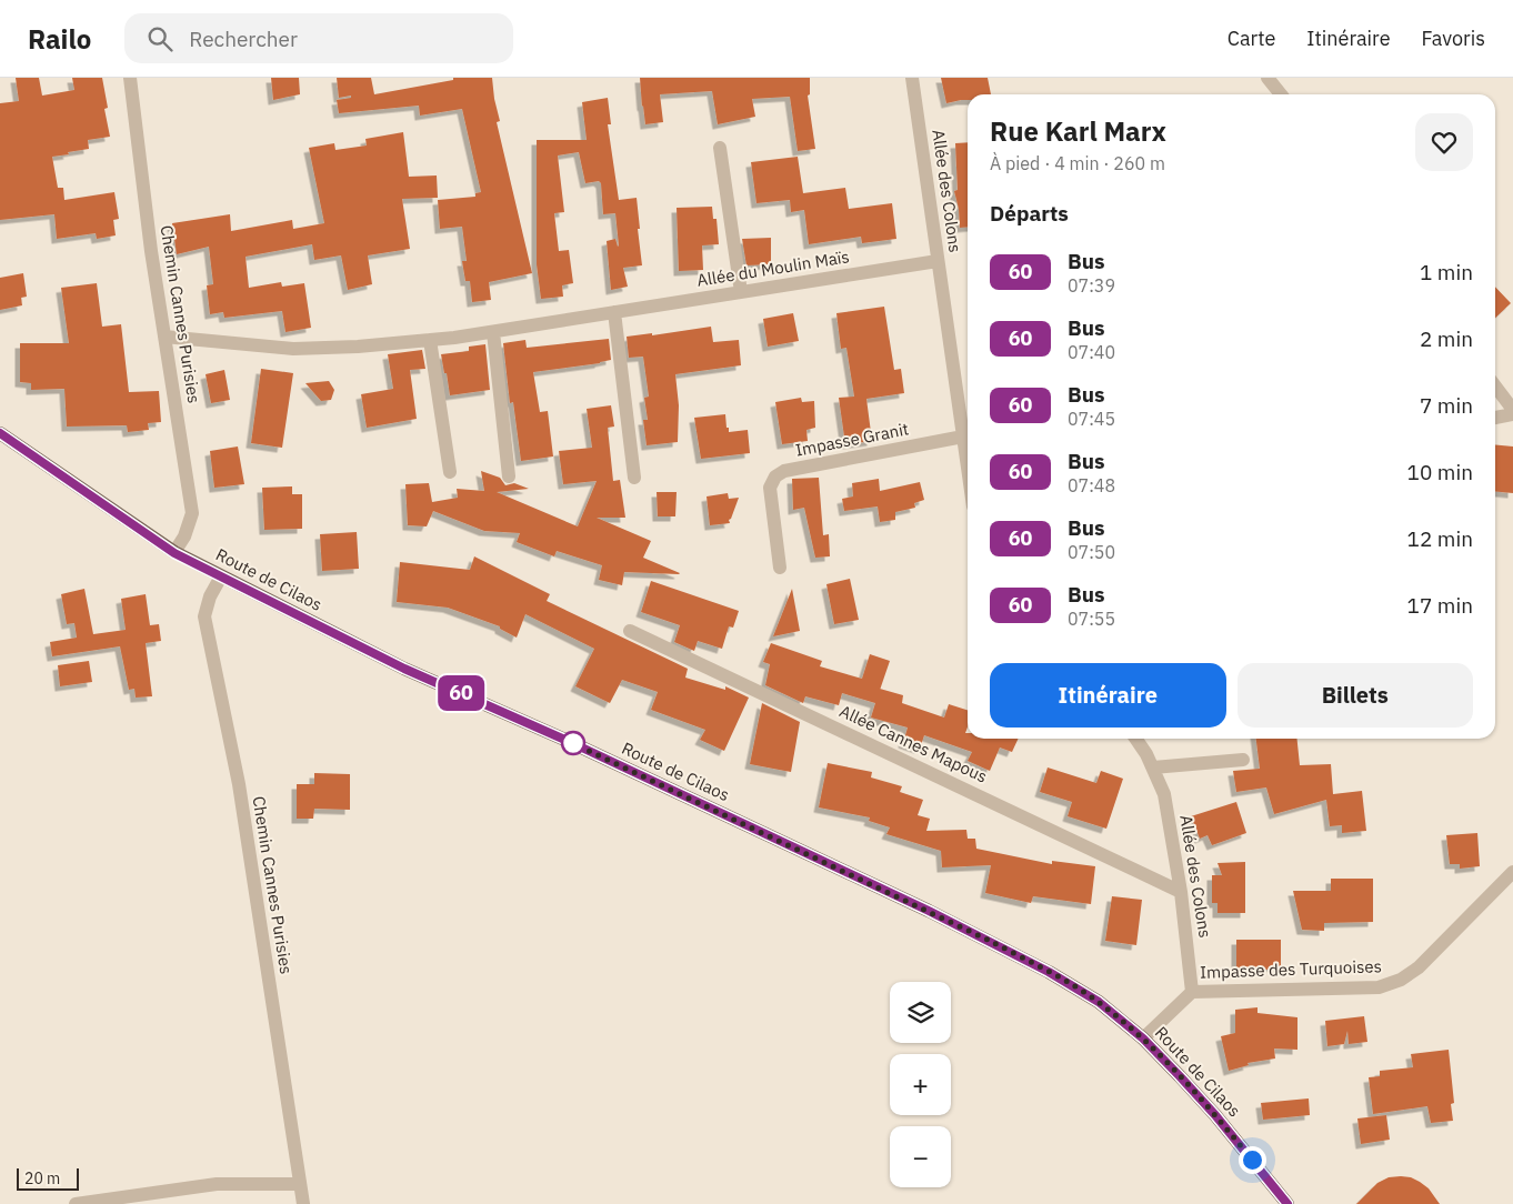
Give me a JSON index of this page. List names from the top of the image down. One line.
{"streets":{"main road":["Route de Cilaos"],"street":["Allée des Colons","Allée du Moulin Maïs","Chemin Cannes Purisies","Impasse Granit","Allée Cannes Mapous","Impasse des Turquoises"]},"crossings":[["Allée des Colons","Allée du Moulin Maïs"],["Allée des Colons","Impasse Granit"],["Allée des Colons","Allée Cannes Mapous"],["Allée des Colons","Impasse des Turquoises"],["Allée du Moulin Maïs","Chemin Cannes Purisies"],["Chemin Cannes Purisies","Route de Cilaos"]],"lines":["bus line 60"],"scale_bar":"20 m","page":{"header":"Railo","search":"Rechercher","nav":["Carte","Itinéraire","Favoris"],"on_map":"60","heading":[["Rue Karl Marx","À pied · 4 min · 260 m"],"Départs"],"list":[{"mark":"60","name":"Bus","note":"07:39","value":"1 min"},{"mark":"60","name":"Bus","note":"07:40","value":"2 min"},{"mark":"60","name":"Bus","note":"07:45","value":"7 min"},{"mark":"60","name":"Bus","note":"07:48","value":"10 min"},{"mark":"60","name":"Bus","note":"07:50","value":"12 min"},{"mark":"60","name":"Bus","note":"07:55","value":"17 min"}],"buttons":["Itinéraire","Billets"],"map_buttons":["+","−"],"scale":"20 m"}}
